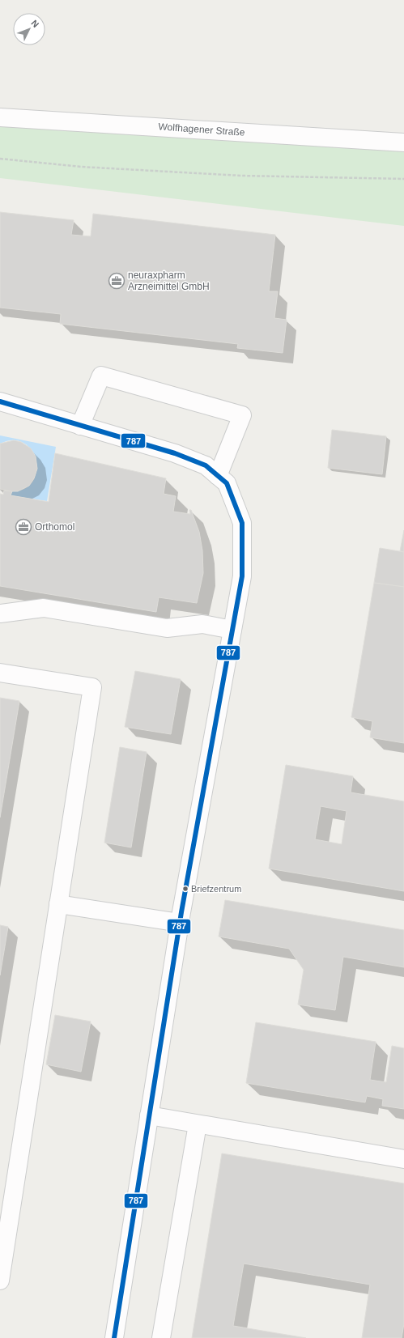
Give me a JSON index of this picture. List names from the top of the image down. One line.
{"streets":{"street":["Wolfhagener Straße"]},"places":{"office":["neuraxpharm Arzneimittel GmbH","Orthomol"],"other":["Briefzentrum"]},"lines":["transit line 787"],"north":"top right"}
